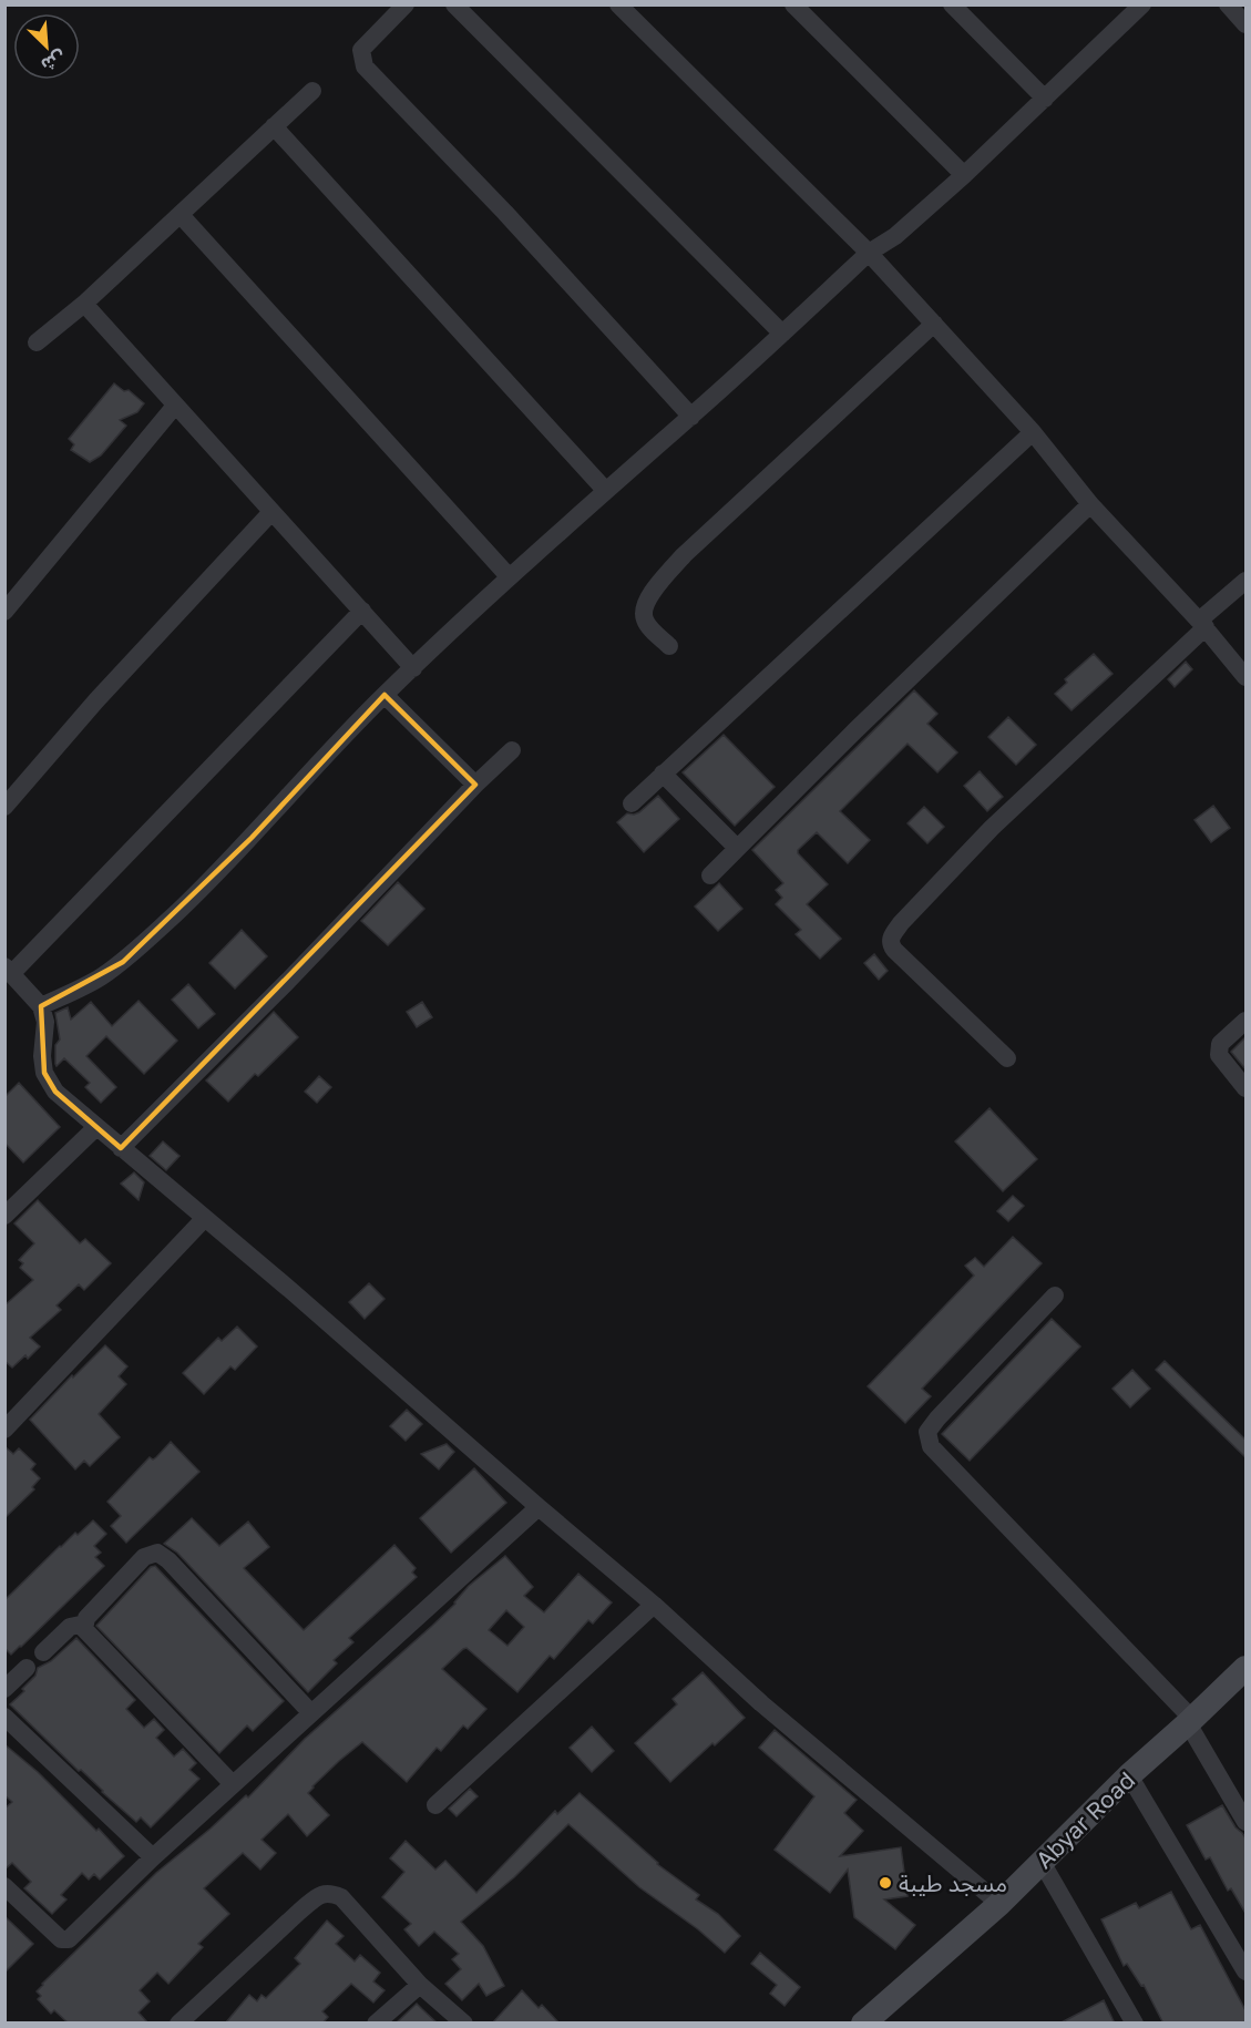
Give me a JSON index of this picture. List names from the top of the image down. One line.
{"streets":{"main road":["Abyar Road"]},"places":["مسجد طيبة"],"north":"bottom right"}
